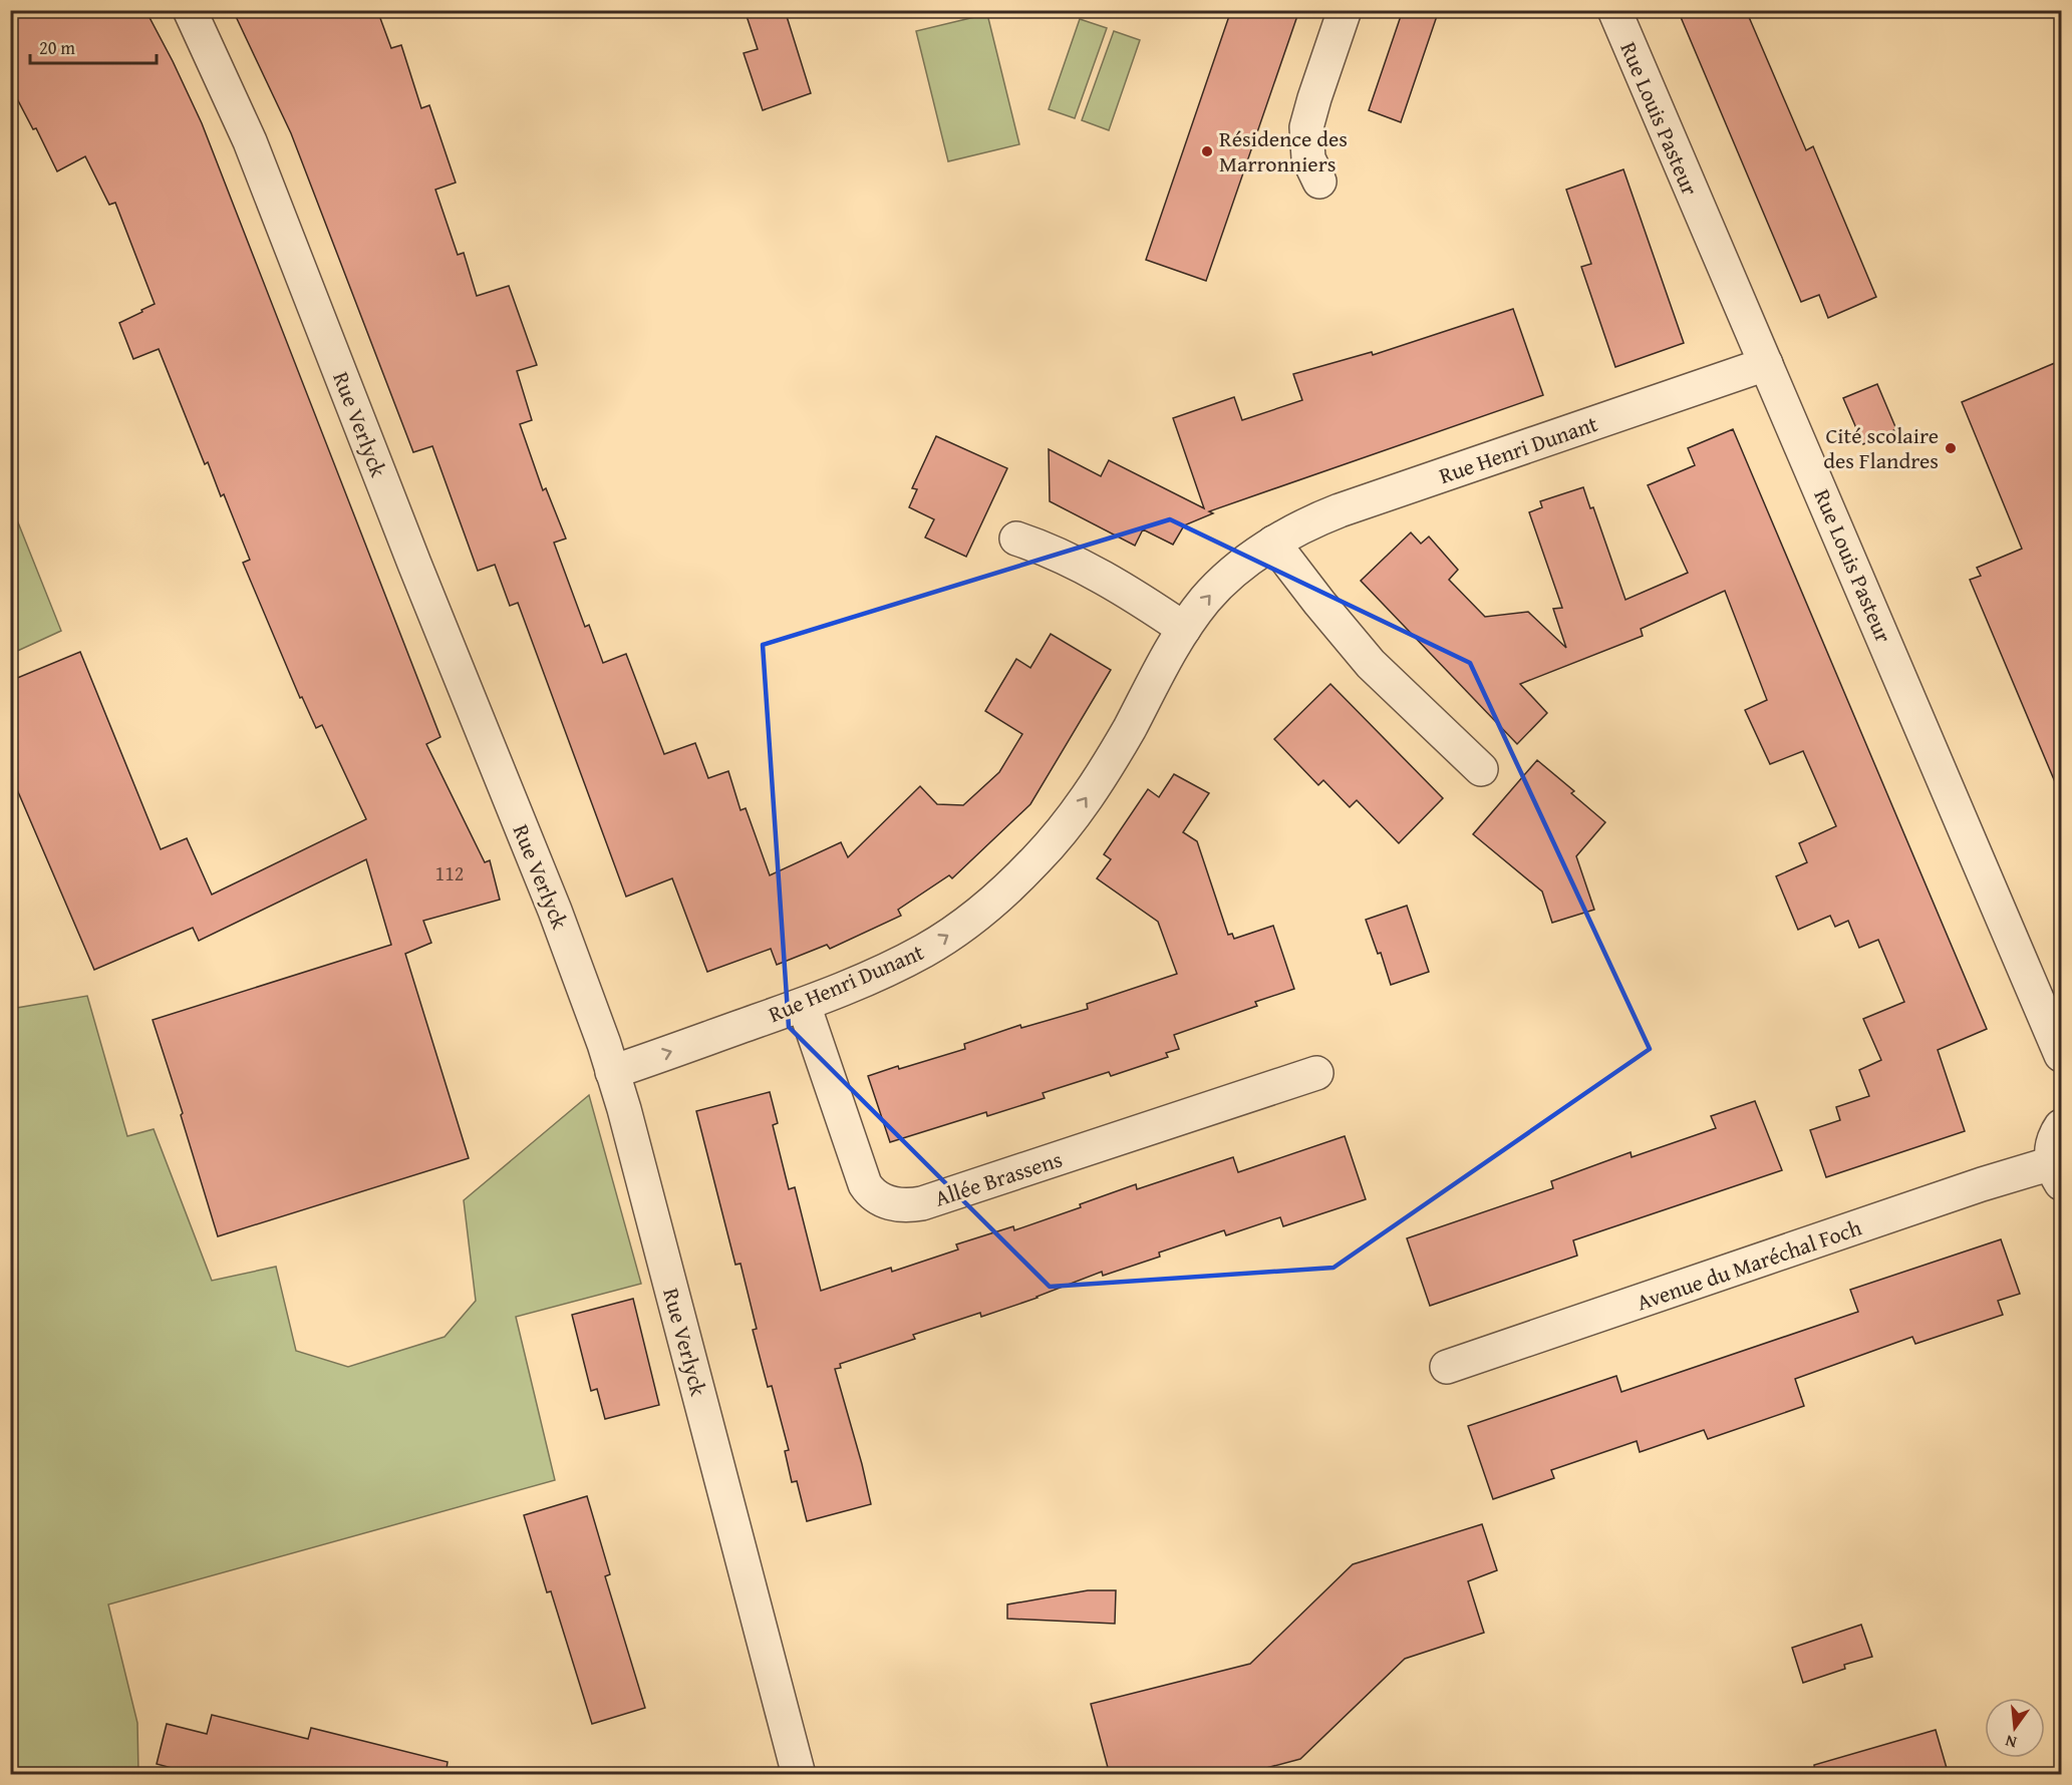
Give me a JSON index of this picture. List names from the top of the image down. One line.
{"streets":{"street":["Rue Louis Pasteur","Rue Verlyck","Rue Henri Dunant","Allée Brassens","Avenue du Maréchal Foch"]},"crossings":[["Rue Louis Pasteur","Rue Henri Dunant"],["Rue Verlyck","Rue Henri Dunant"],["Rue Henri Dunant","Allée Brassens"]],"one_way":["Rue Henri Dunant"],"places":["Résidence des Marronniers","Cité scolaire des Flandres"],"house_numbers":["112"],"scale_bar":"20 m","north":"bottom"}
